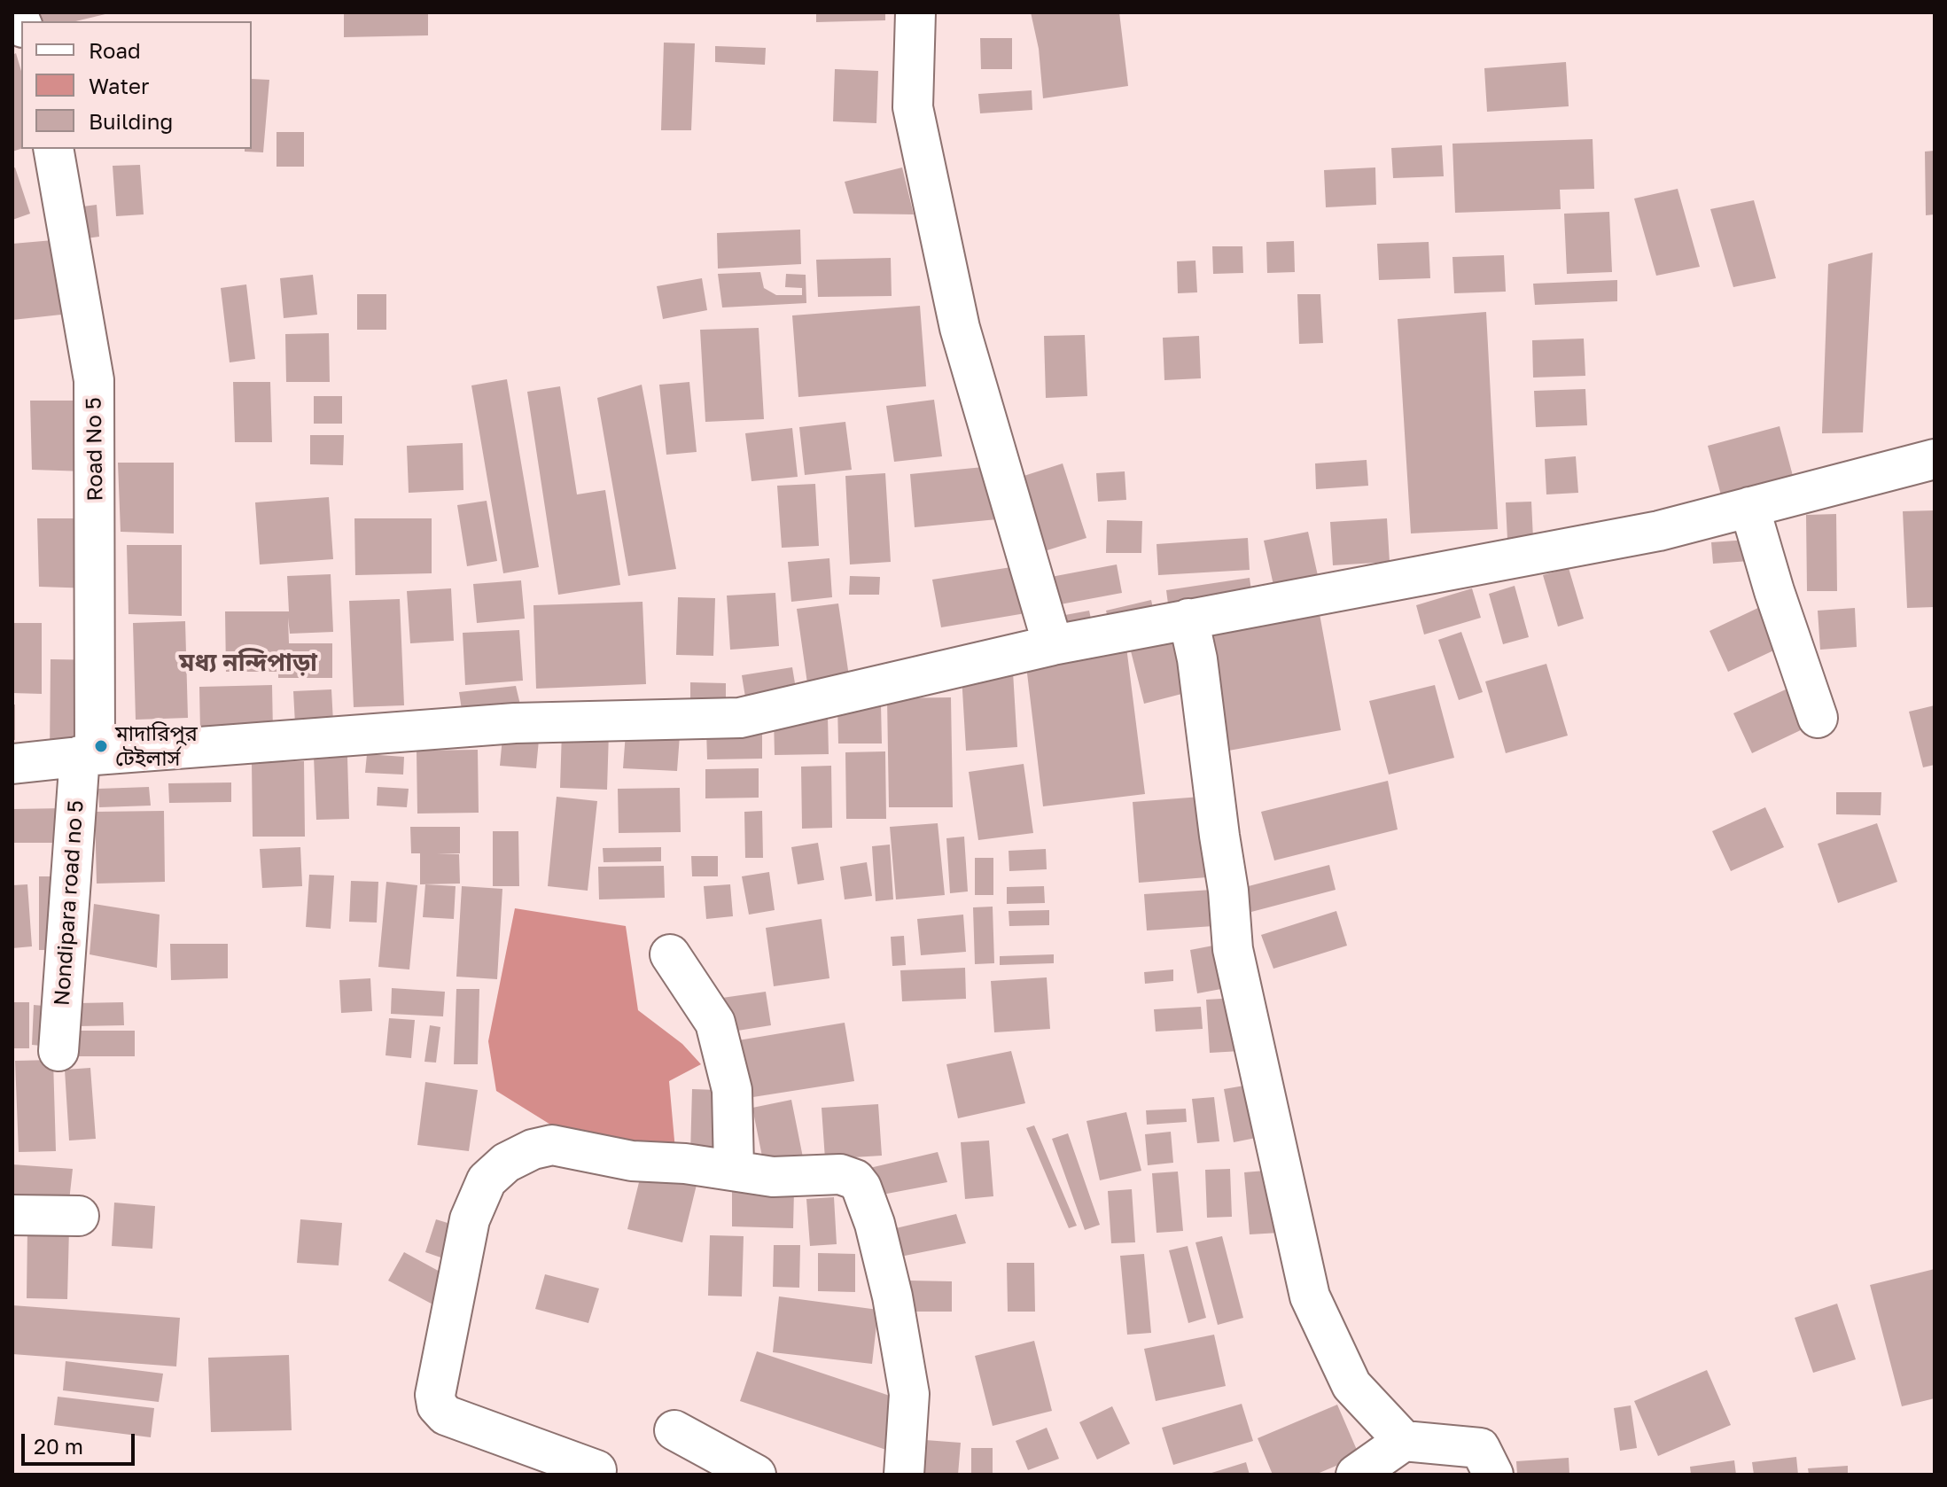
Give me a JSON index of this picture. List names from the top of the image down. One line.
{"streets":{"street":["Road No 5","Nondipara road no 5"]},"crossings":[["Road No 5","Nondipara road no 5"]],"districts":["মধ্য নন্দিপাড়া"],"places":["মাদারিপুর টেইলার্স"],"legend":["Road","Water","Building"],"scale_bar":"20 m"}
